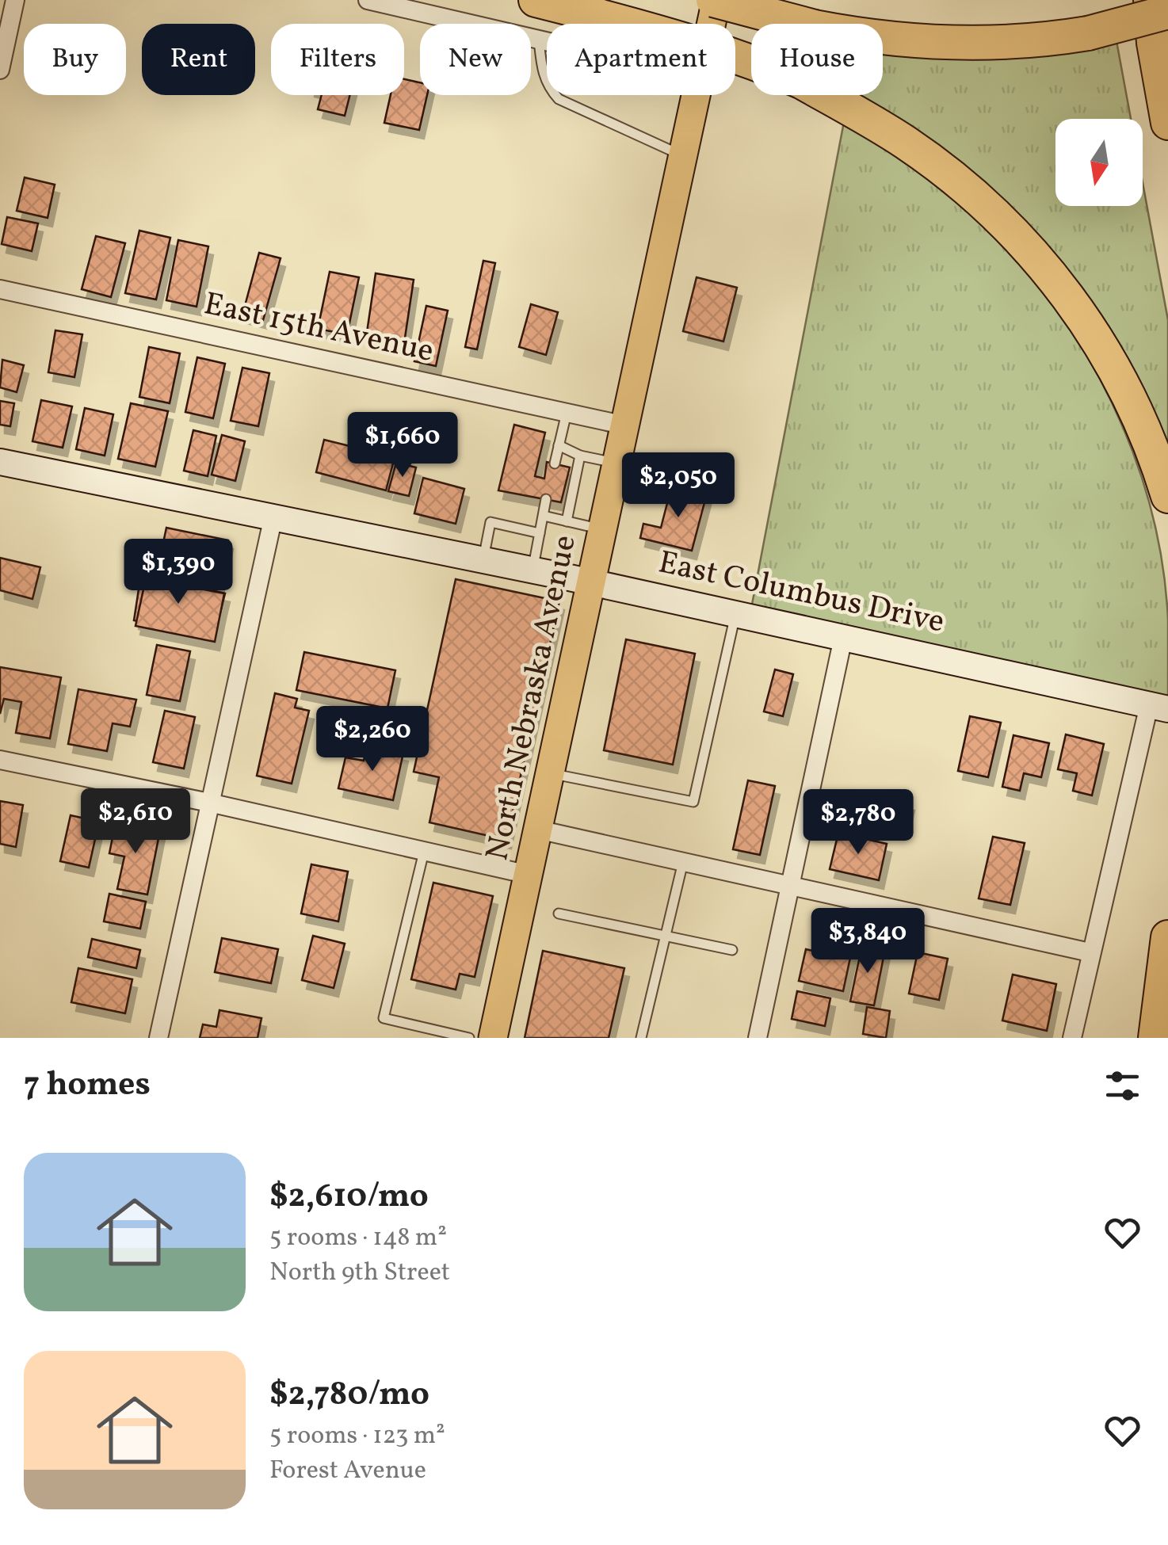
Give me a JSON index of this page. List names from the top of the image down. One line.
{"streets":{"main road":["East Columbus Drive","North Nebraska Avenue"],"street":["East 15th Avenue"]},"crossings":[["East 15th Avenue","North Nebraska Avenue"],["East Columbus Drive","North Nebraska Avenue"]],"north":"bottom","page":{"chip":["Buy","Rent","Filters","New","Apartment","House"],"price":["$1,660","$2,050","$1,390","$2,260","$2,610","$2,780","$3,840"],"heading":"7 homes","list":[{"name":"$2,610/mo","note":"5 rooms · 148 m² · North 9th Street"},{"name":"$2,780/mo","note":"5 rooms · 123 m² · Forest Avenue"}]}}
